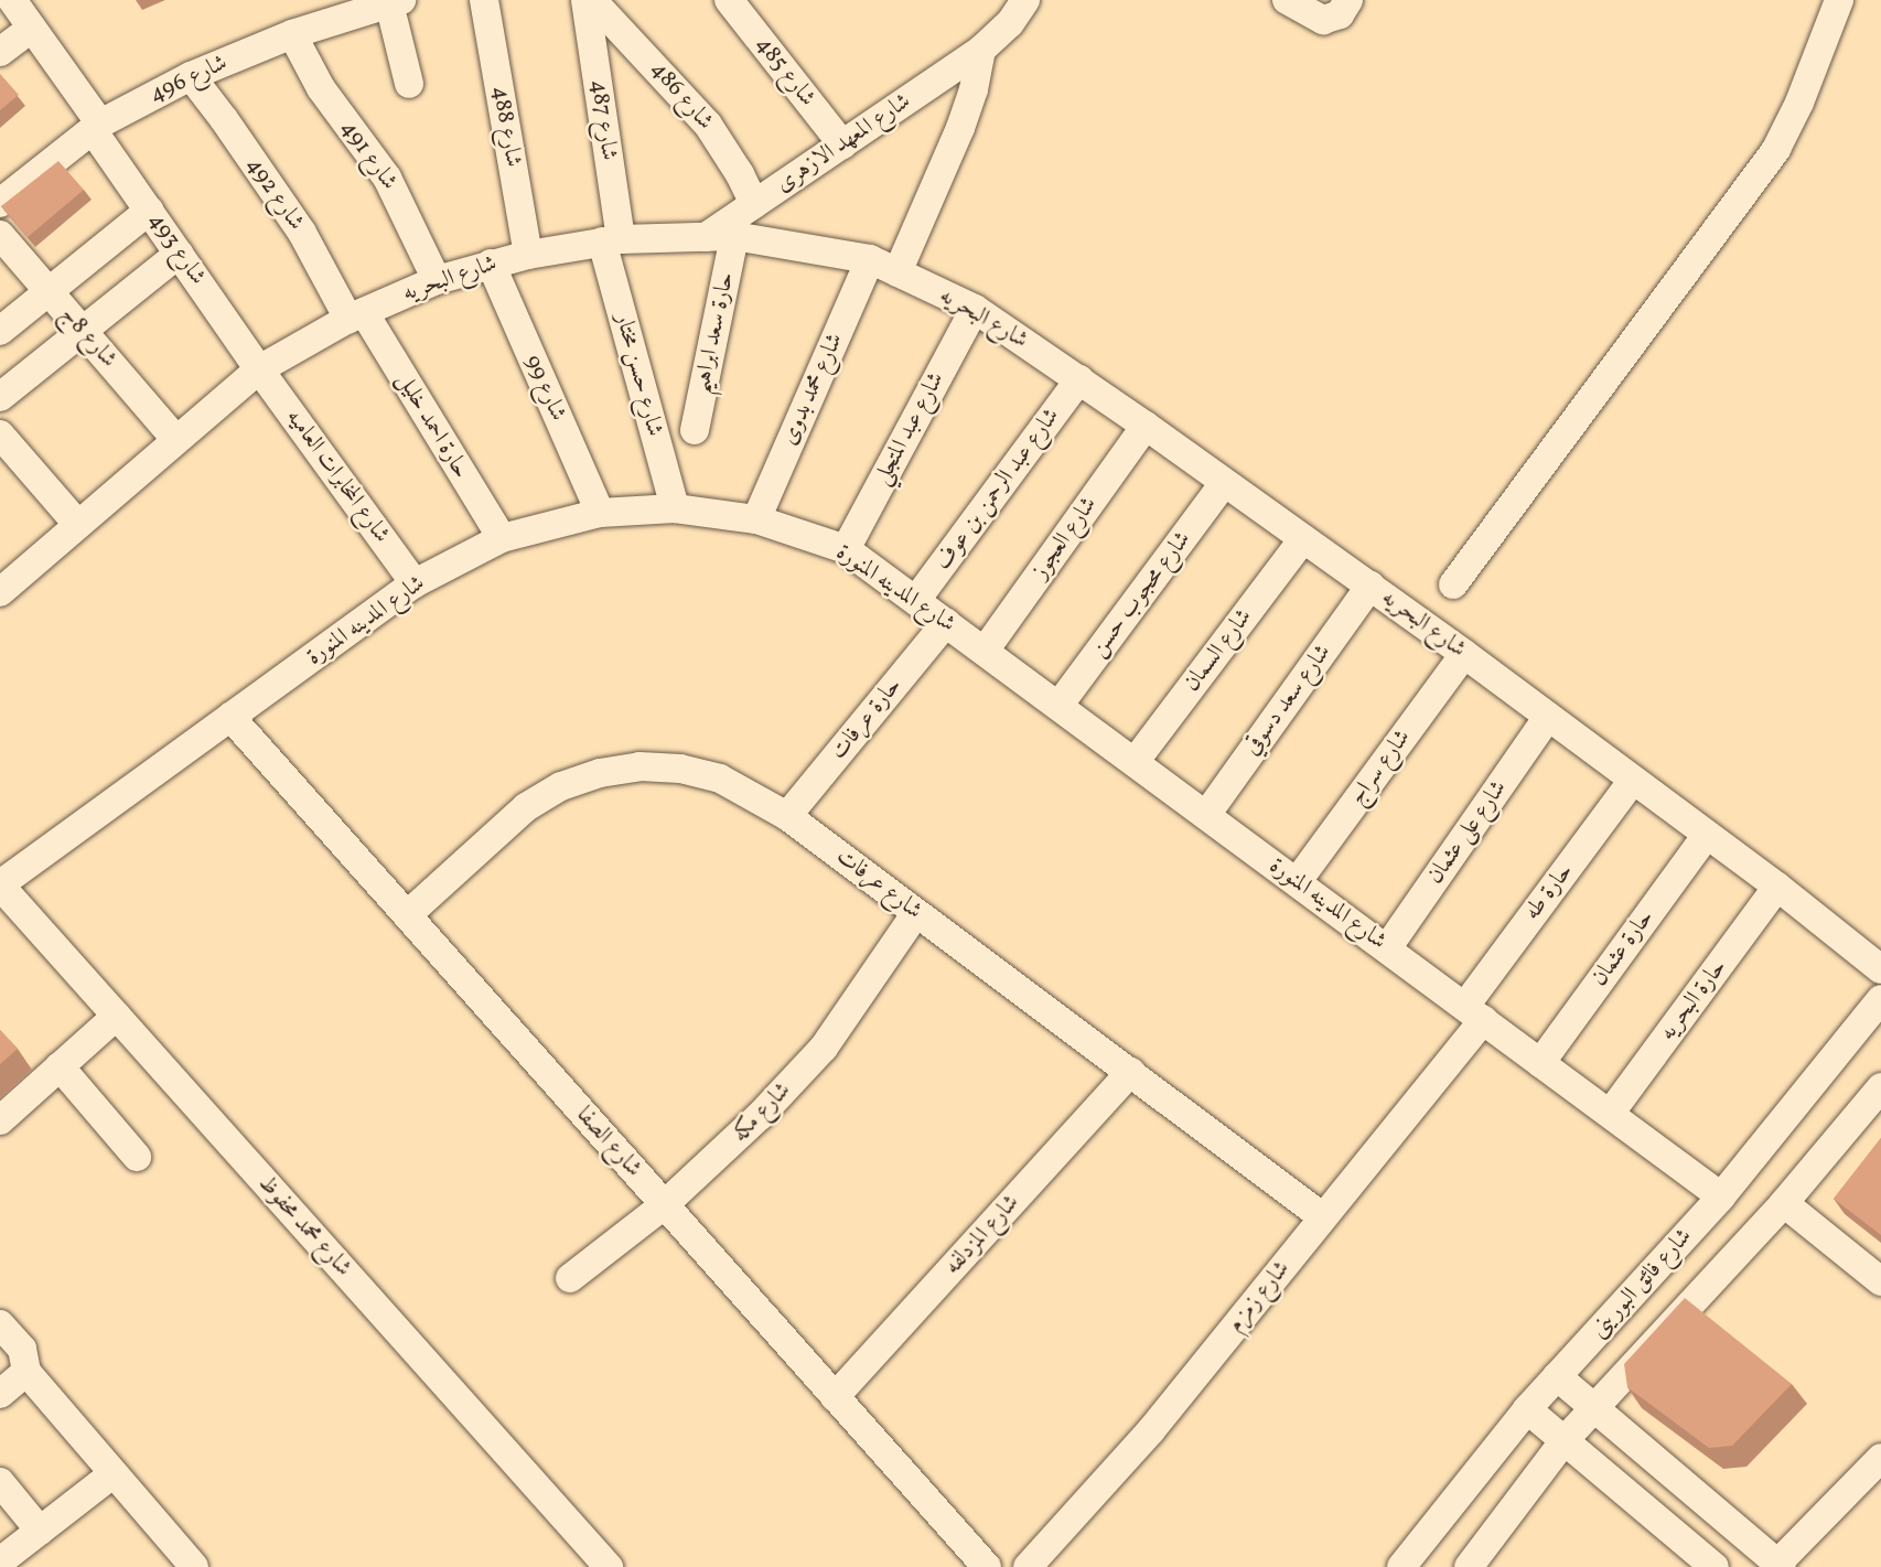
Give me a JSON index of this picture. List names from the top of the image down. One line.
{"streets":{"street":["شارع 485","شارع 496","شارع 486","شارع 487","شارع 488","شارع المعهد الازهرى","شارع 491","شارع 492","شارع 493","شارع البحريه","حارة سعد ابراهيم","شارع 8ج","شارع حسن مختار","شارع 99","شارع محمد بدوى","حارة احمد خليل","شارع عبد المتجلي","شارع المخابرات العاميه","شارع عبد الرحمن بن عوف","شارع العجوز","شارع المدينه المنورة","شارع محجوب حسن","شارع السمان","شارع سعد دسوقي","حارة عرفات","شارع سراج","شارع على عثمان","شارع عرفات","حارة طه","حارة عثمان","حارة البحريه","شارع مكه","شارع الصفا","شارع محمد محفوظ","شارع المزدلفه","شارع فائق البورينى","شارع زمزم"]},"crossings":[["شارع 485","شارع المعهد الازهرى"],["شارع 496","شارع 491"],["شارع 496","شارع 492"],["شارع 496","شارع 493"],["شارع 486","شارع المعهد الازهرى"],["شارع 487","شارع البحريه"],["شارع 487","شارع حسن مختار"],["شارع 488","شارع البحريه"],["شارع المعهد الازهرى","شارع البحريه"],["شارع 491","شارع البحريه"],["شارع 492","شارع البحريه"],["شارع 492","حارة احمد خليل"],["شارع 493","شارع البحريه"],["شارع 493","شارع المخابرات العاميه"],["شارع البحريه","حارة سعد ابراهيم"],["شارع البحريه","شارع 8ج"],["شارع البحريه","شارع حسن مختار"],["شارع البحريه","شارع 99"],["شارع البحريه","شارع محمد بدوى"],["شارع البحريه","حارة احمد خليل"],["شارع البحريه","شارع عبد المتجلي"],["شارع البحريه","شارع المخابرات العاميه"],["شارع البحريه","شارع عبد الرحمن بن عوف"],["شارع البحريه","شارع العجوز"],["شارع البحريه","شارع محجوب حسن"],["شارع البحريه","شارع السمان"],["شارع البحريه","شارع سعد دسوقي"],["شارع البحريه","شارع سراج"],["شارع البحريه","شارع على عثمان"],["شارع البحريه","حارة طه"],["شارع البحريه","حارة عثمان"],["شارع البحريه","حارة البحريه"],["شارع حسن مختار","شارع المدينه المنورة"],["شارع 99","شارع المدينه المنورة"],["شارع محمد بدوى","شارع المدينه المنورة"],["حارة احمد خليل","شارع المدينه المنورة"],["شارع عبد المتجلي","شارع المدينه المنورة"],["شارع المخابرات العاميه","شارع المدينه المنورة"],["شارع عبد الرحمن بن عوف","شارع المدينه المنورة"],["شارع العجوز","شارع المدينه المنورة"],["شارع المدينه المنورة","شارع محجوب حسن"],["شارع المدينه المنورة","شارع السمان"],["شارع المدينه المنورة","شارع سعد دسوقي"],["شارع المدينه المنورة","حارة عرفات"],["شارع المدينه المنورة","شارع سراج"],["شارع المدينه المنورة","شارع على عثمان"],["شارع المدينه المنورة","حارة طه"],["شارع المدينه المنورة","حارة عثمان"],["شارع المدينه المنورة","حارة البحريه"],["شارع المدينه المنورة","شارع الصفا"],["شارع المدينه المنورة","شارع محمد محفوظ"],["شارع المدينه المنورة","شارع فائق البورينى"],["شارع المدينه المنورة","شارع زمزم"],["حارة عرفات","شارع عرفات"],["شارع عرفات","شارع مكه"],["شارع عرفات","شارع الصفا"],["شارع عرفات","شارع المزدلفه"],["شارع عرفات","شارع زمزم"],["حارة طه","شارع زمزم"],["شارع مكه","شارع الصفا"],["شارع الصفا","شارع المزدلفه"]]}
